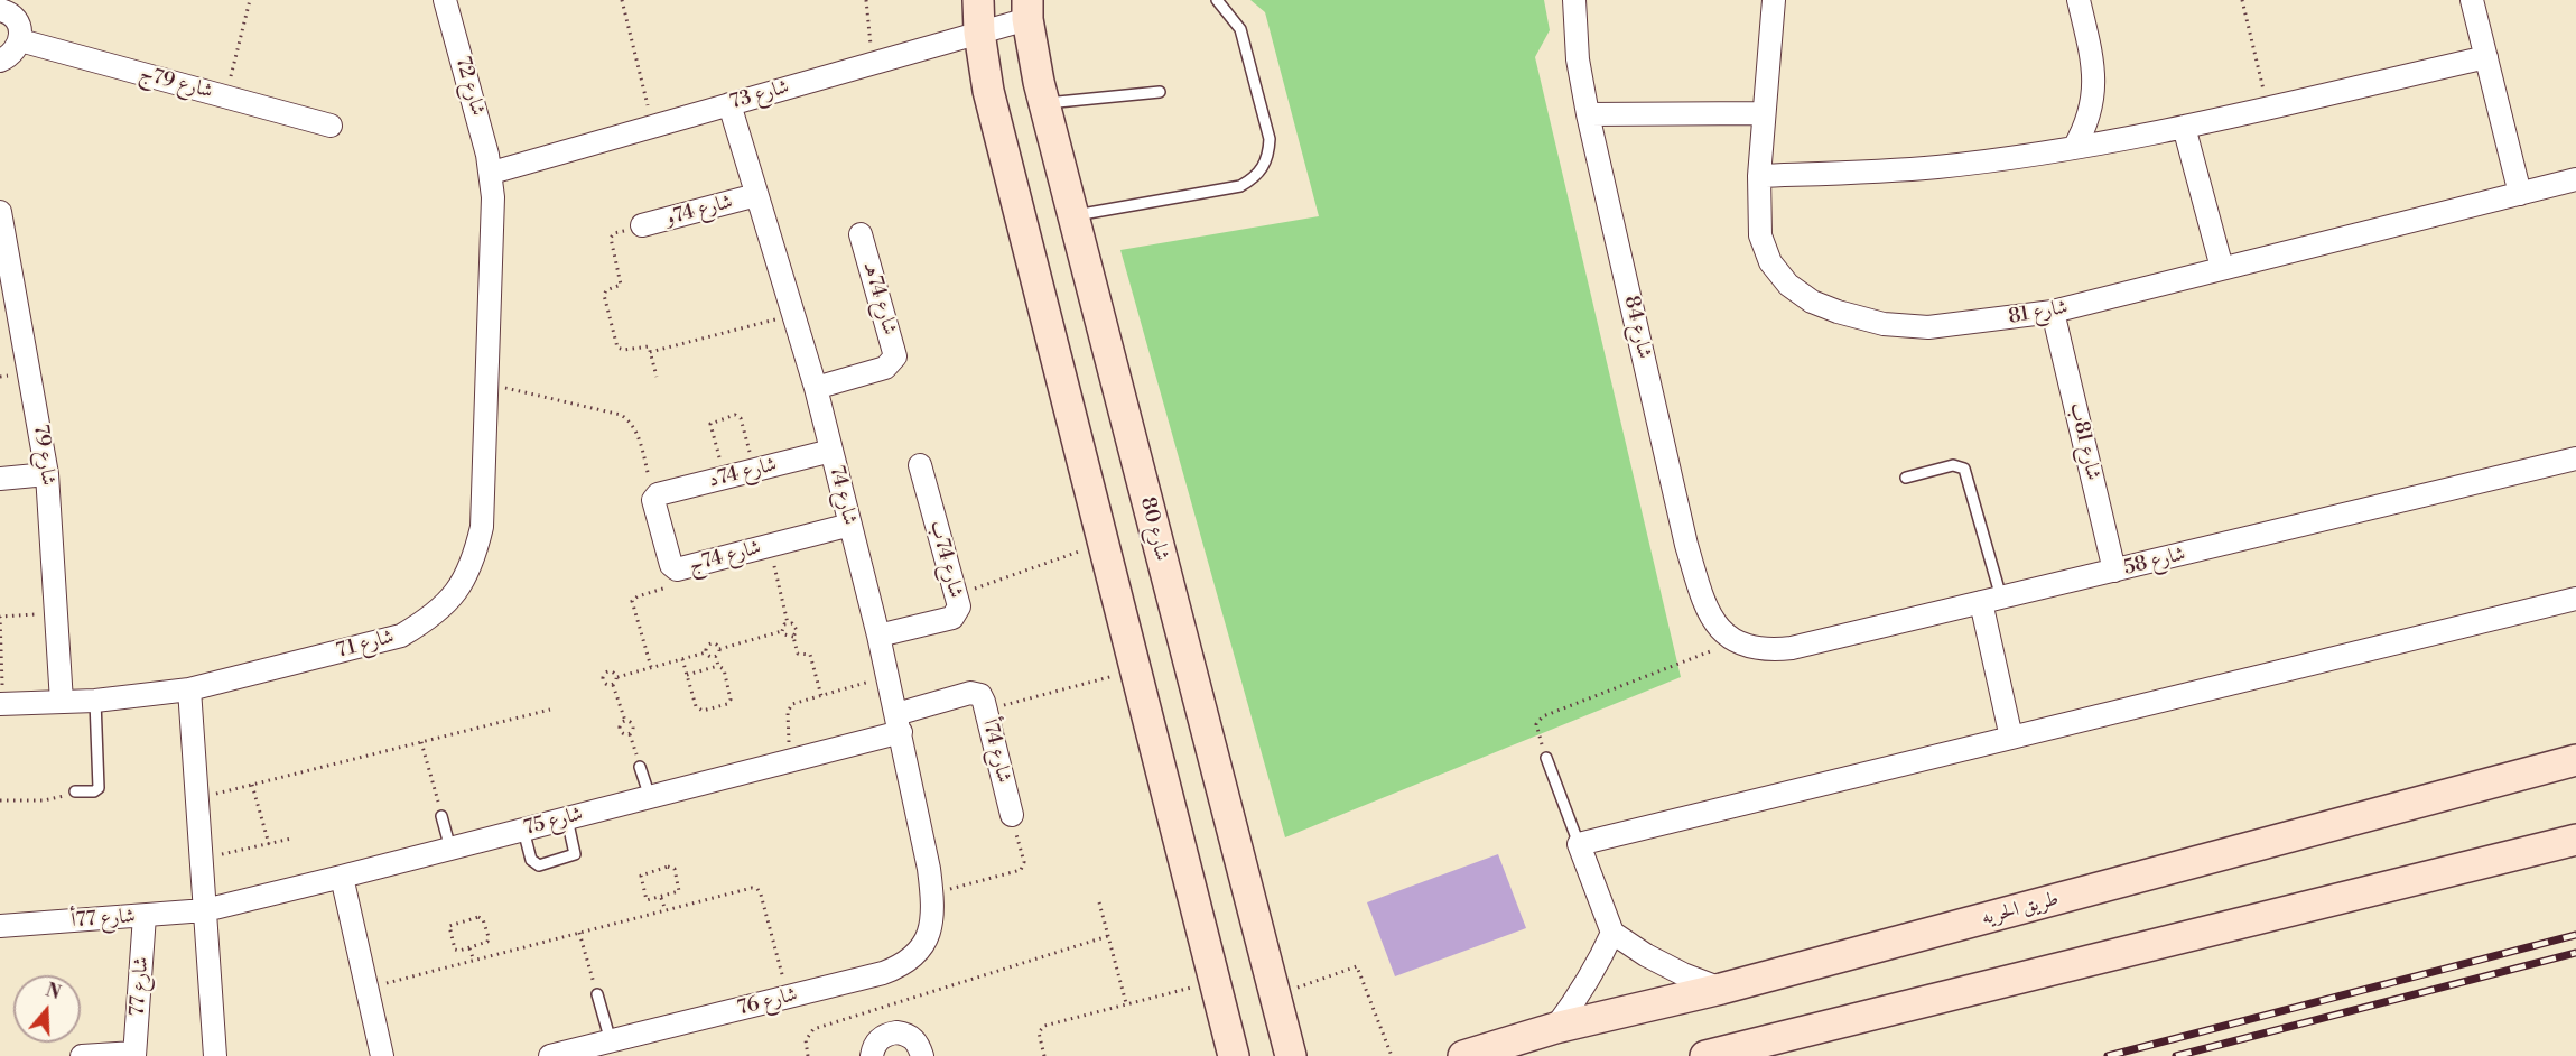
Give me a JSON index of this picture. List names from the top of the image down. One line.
{"streets":{"street":["شارع 79ج","شارع 72","شارع 73","شارع 74و","شارع 74هـ","شارع 81","شارع 84","شارع 81ب","شارع 79","شارع 74د","شارع 74","شارع 80","شارع 74ج","شارع 74ب","شارع 58","شارع 71","شارع 74أ","شارع 75","طريق الحريه","شارع 77أ","شارع 77","شارع 76"]},"crossings":[["شارع 72","شارع 73"],["شارع 72","شارع 71"],["شارع 73","شارع 74"],["شارع 73","شارع 80"],["شارع 73","شارع 71"],["شارع 74و","شارع 74"],["شارع 74هـ","شارع 74"],["شارع 81","شارع 81ب"],["شارع 84","شارع 58"],["شارع 81ب","شارع 58"],["شارع 79","شارع 71"],["شارع 74د","شارع 74"],["شارع 74د","شارع 74ج"],["شارع 74","شارع 74ج"],["شارع 74","شارع 74ب"],["شارع 74","شارع 74أ"],["شارع 74","شارع 75"],["شارع 74","شارع 76"],["شارع 74أ","شارع 75"],["شارع 75","شارع 77أ"],["شارع 77أ","شارع 77"]],"north":"top"}
